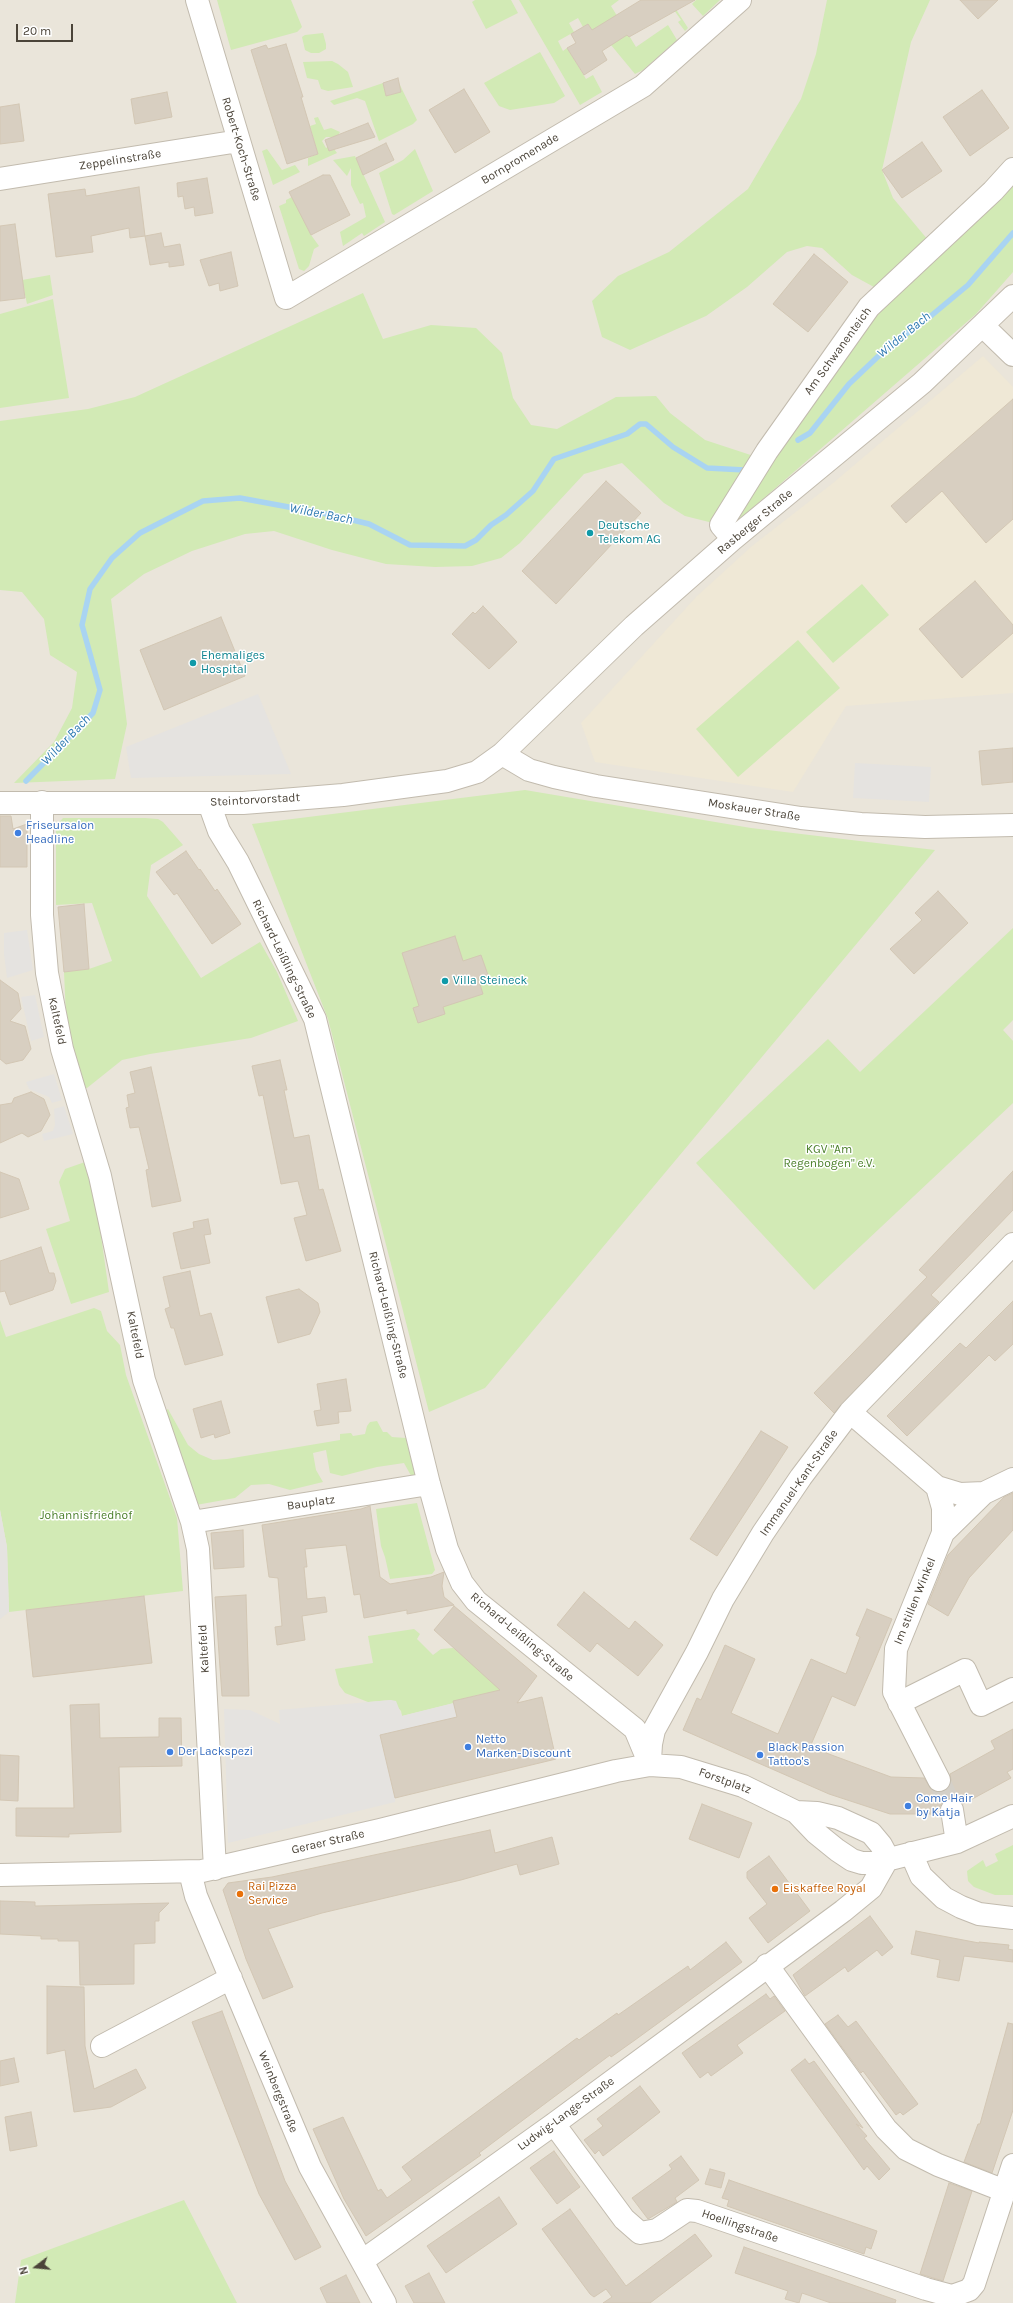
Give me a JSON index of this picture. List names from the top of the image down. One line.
{"streets":{"street":["Robert-Koch-Straße","Bornpromenade","Zeppelinstraße","Am Schwanenteich","Rasberger Straße","Steintorvorstadt","Moskauer Straße","Richard-Leißling-Straße","Kaltefeld","Immanuel-Kant-Straße","Bauplatz","Im stillen Winkel","Forstplatz","Geraer Straße","Weinbergstraße","Ludwig-Lange-Straße","Hoellingstraße"]},"crossings":[["Robert-Koch-Straße","Bornpromenade"],["Robert-Koch-Straße","Zeppelinstraße"],["Am Schwanenteich","Rasberger Straße"],["Rasberger Straße","Steintorvorstadt"],["Rasberger Straße","Moskauer Straße"],["Steintorvorstadt","Moskauer Straße"],["Steintorvorstadt","Richard-Leißling-Straße"],["Steintorvorstadt","Kaltefeld"],["Richard-Leißling-Straße","Immanuel-Kant-Straße"],["Richard-Leißling-Straße","Bauplatz"],["Richard-Leißling-Straße","Forstplatz"],["Richard-Leißling-Straße","Geraer Straße"],["Kaltefeld","Bauplatz"],["Kaltefeld","Geraer Straße"],["Immanuel-Kant-Straße","Im stillen Winkel"],["Immanuel-Kant-Straße","Forstplatz"],["Immanuel-Kant-Straße","Geraer Straße"],["Forstplatz","Geraer Straße"],["Forstplatz","Ludwig-Lange-Straße"],["Geraer Straße","Weinbergstraße"],["Weinbergstraße","Ludwig-Lange-Straße"],["Ludwig-Lange-Straße","Hoellingstraße"]],"water":["Wilder Bach"],"parks":["KGV \"Am Regenbogen\" e.V.","Johannisfriedhof"],"places":["Deutsche Telekom AG","Ehemaliges Hospital","Friseursalon Headline","Villa Steineck","Netto Marken-Discount","Der Lackspezi","Black Passion Tattoo's","Come Hair by Katja","Eiskaffee Royal","Rai Pizza Service"],"scale_bar":"20 m","north":"left"}
